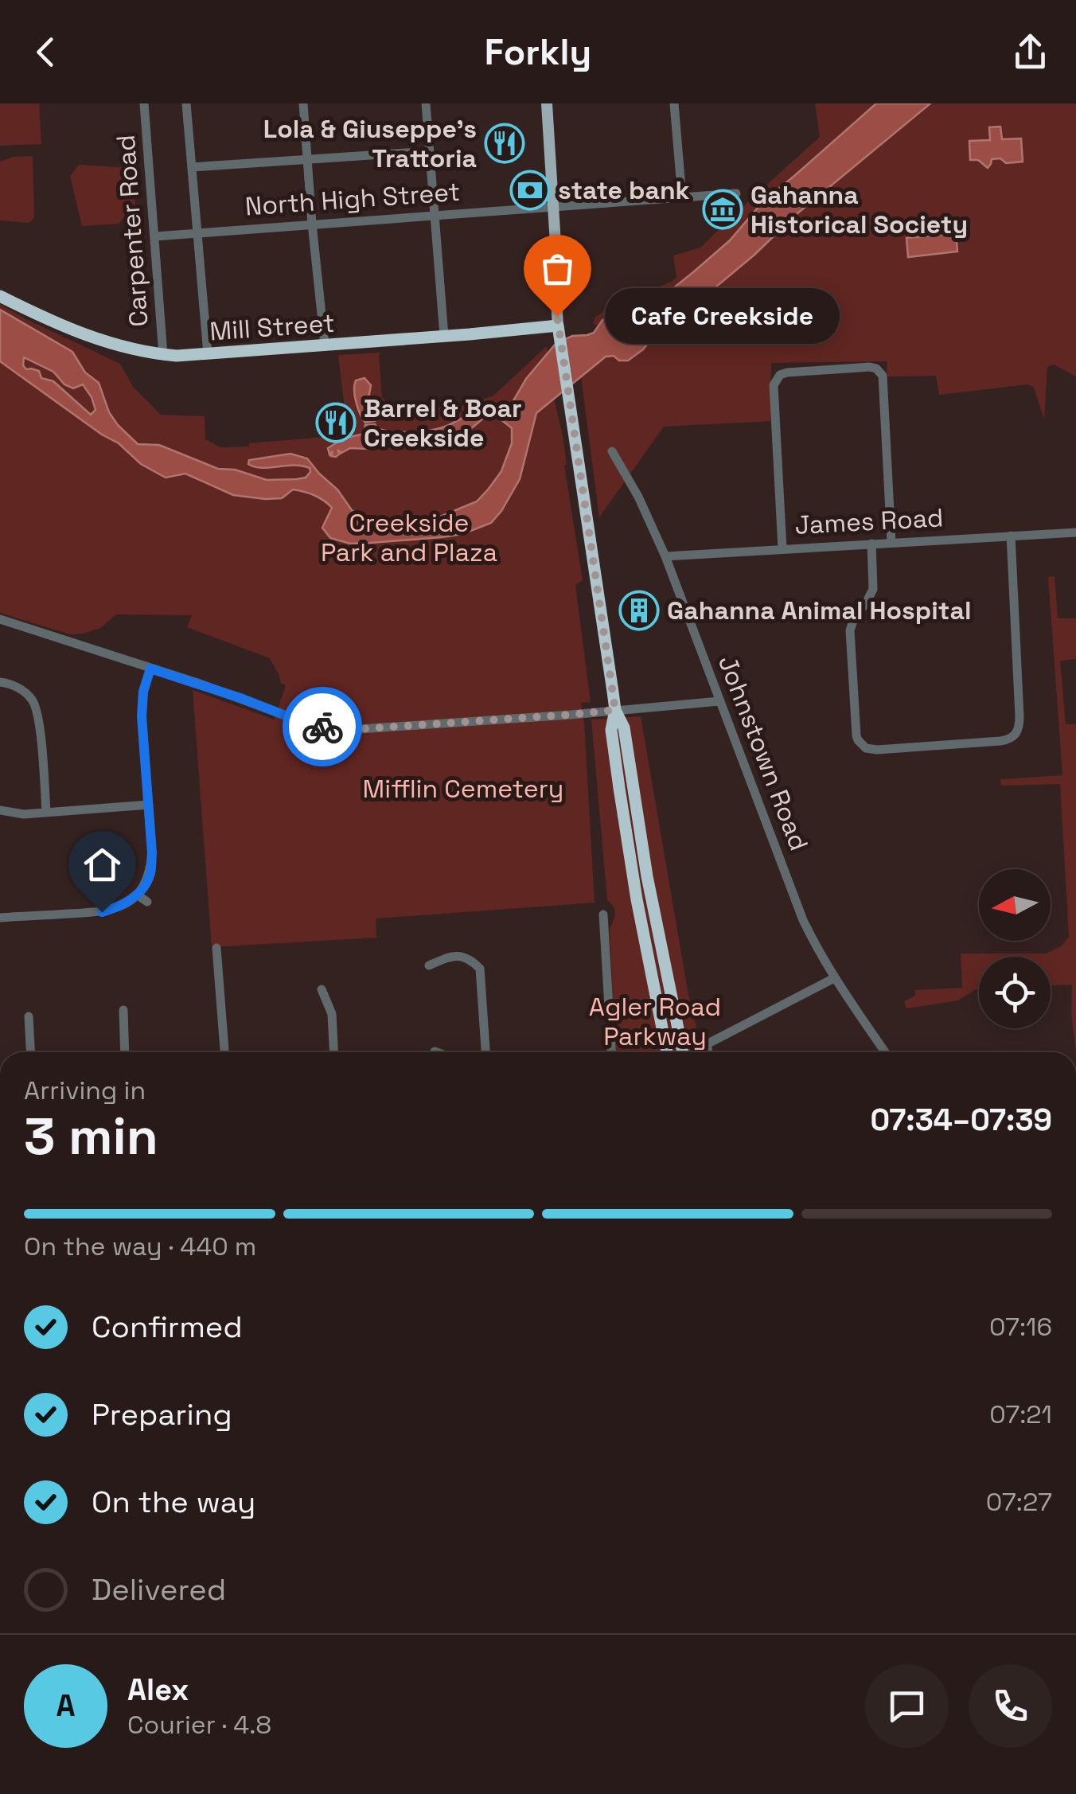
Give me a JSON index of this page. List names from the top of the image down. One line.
{"streets":{"highway":["Mill Street"],"street":["North High Street","Carpenter Road","James Road","Johnstown Road"]},"crossings":[["North High Street","Carpenter Road"],["Carpenter Road","Mill Street"],["James Road","Johnstown Road"]],"parks":["Creekside Park and Plaza","Mifflin Cemetery","Agler Road Parkway"],"places":{"restaurant":["Lola & Giuseppe's Trattoria","Barrel & Boar Creekside"],"bank":["state bank"],"museum":["Gahanna Historical Society"],"other":["Cafe Creekside"],"building":["Gahanna Animal Hospital"]},"north":"left","page":{"header":"Forkly","bubble":"Cafe Creekside","heading":["3 min","Arriving in","07:34–07:39"],"panel":["Alex","Courier · 4.8"],"bar":"On the way · 440 m","list":[["Confirmed","07:16"],["Preparing","07:21"],["On the way","07:27"],"Delivered"],"round":"A"}}
